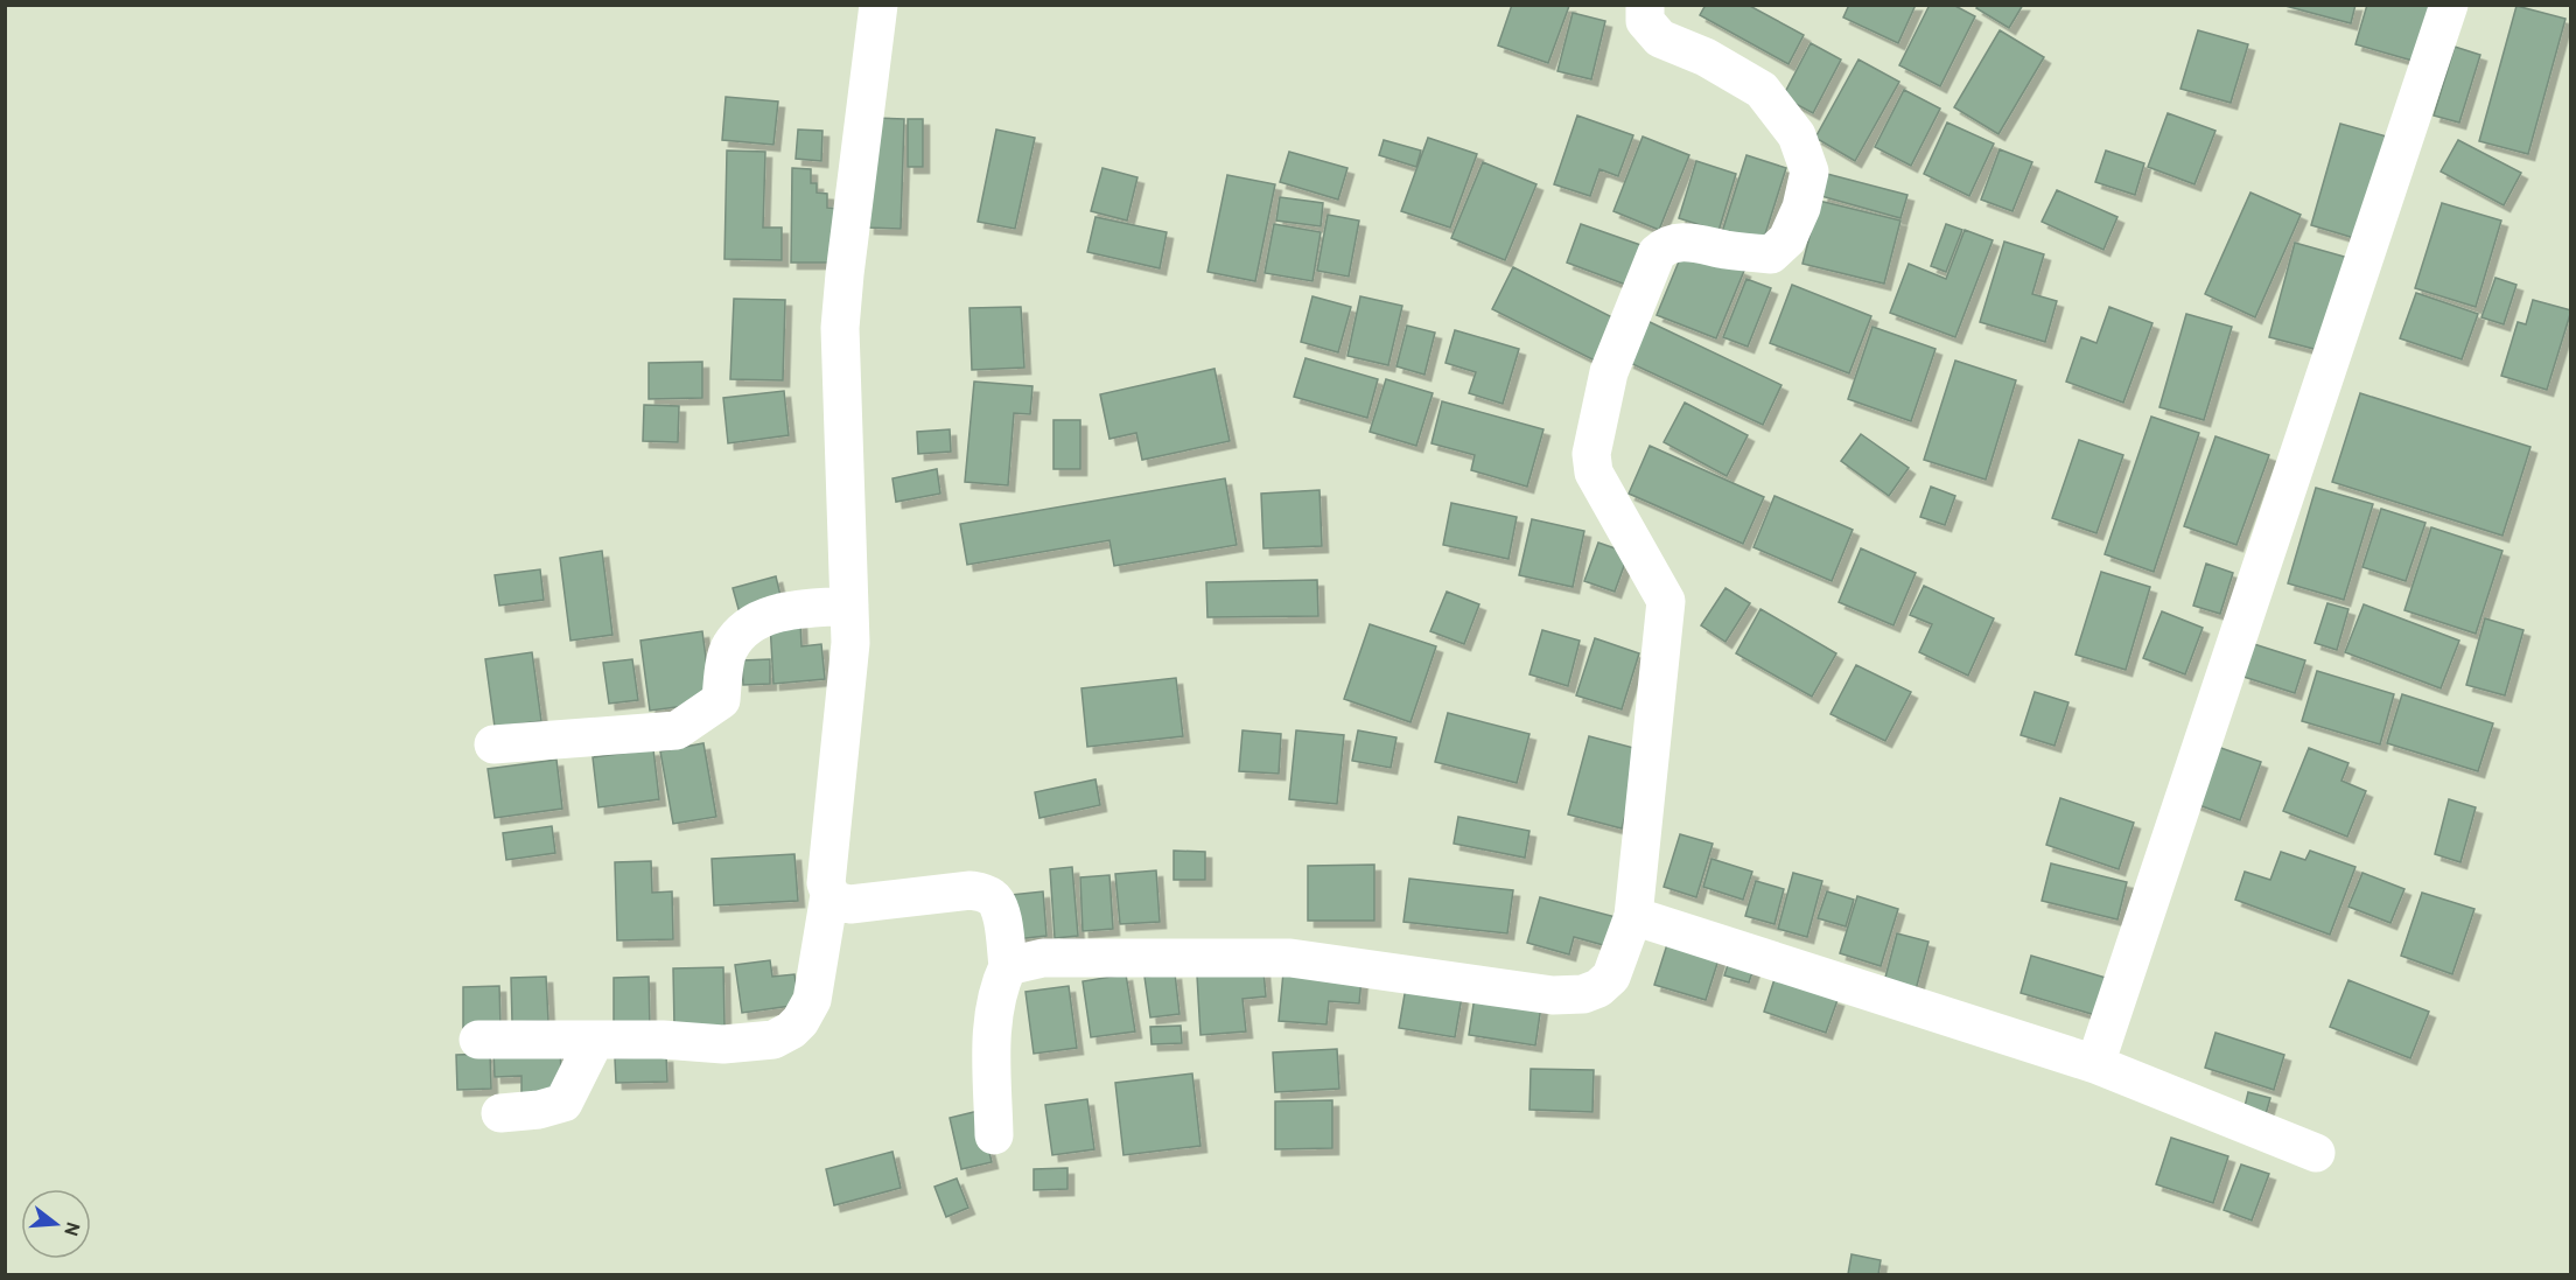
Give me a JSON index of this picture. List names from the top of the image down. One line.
{"north":"right"}
